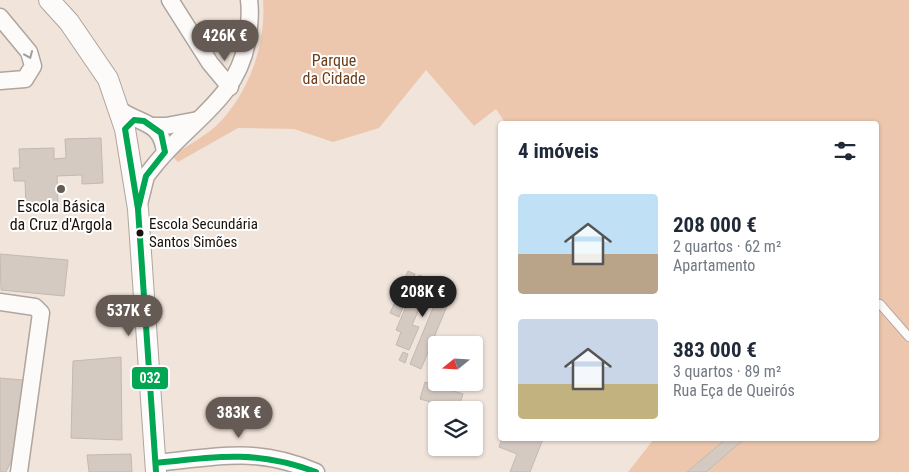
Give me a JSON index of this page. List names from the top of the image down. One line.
{"parks":["Parque da Cidade"],"places":["Escola Básica da Cruz d'Argola","Escola Secundária Santos Simões"],"lines":["transit line 032"],"north":"left","page":{"price":["426K €","208K €","537K €","383K €"],"heading":"4 imóveis","list":[{"name":"208 000 €","note":"2 quartos · 62 m² · Apartamento"},{"name":"383 000 €","note":"3 quartos · 89 m² · Rua Eça de Queirós"}]}}
